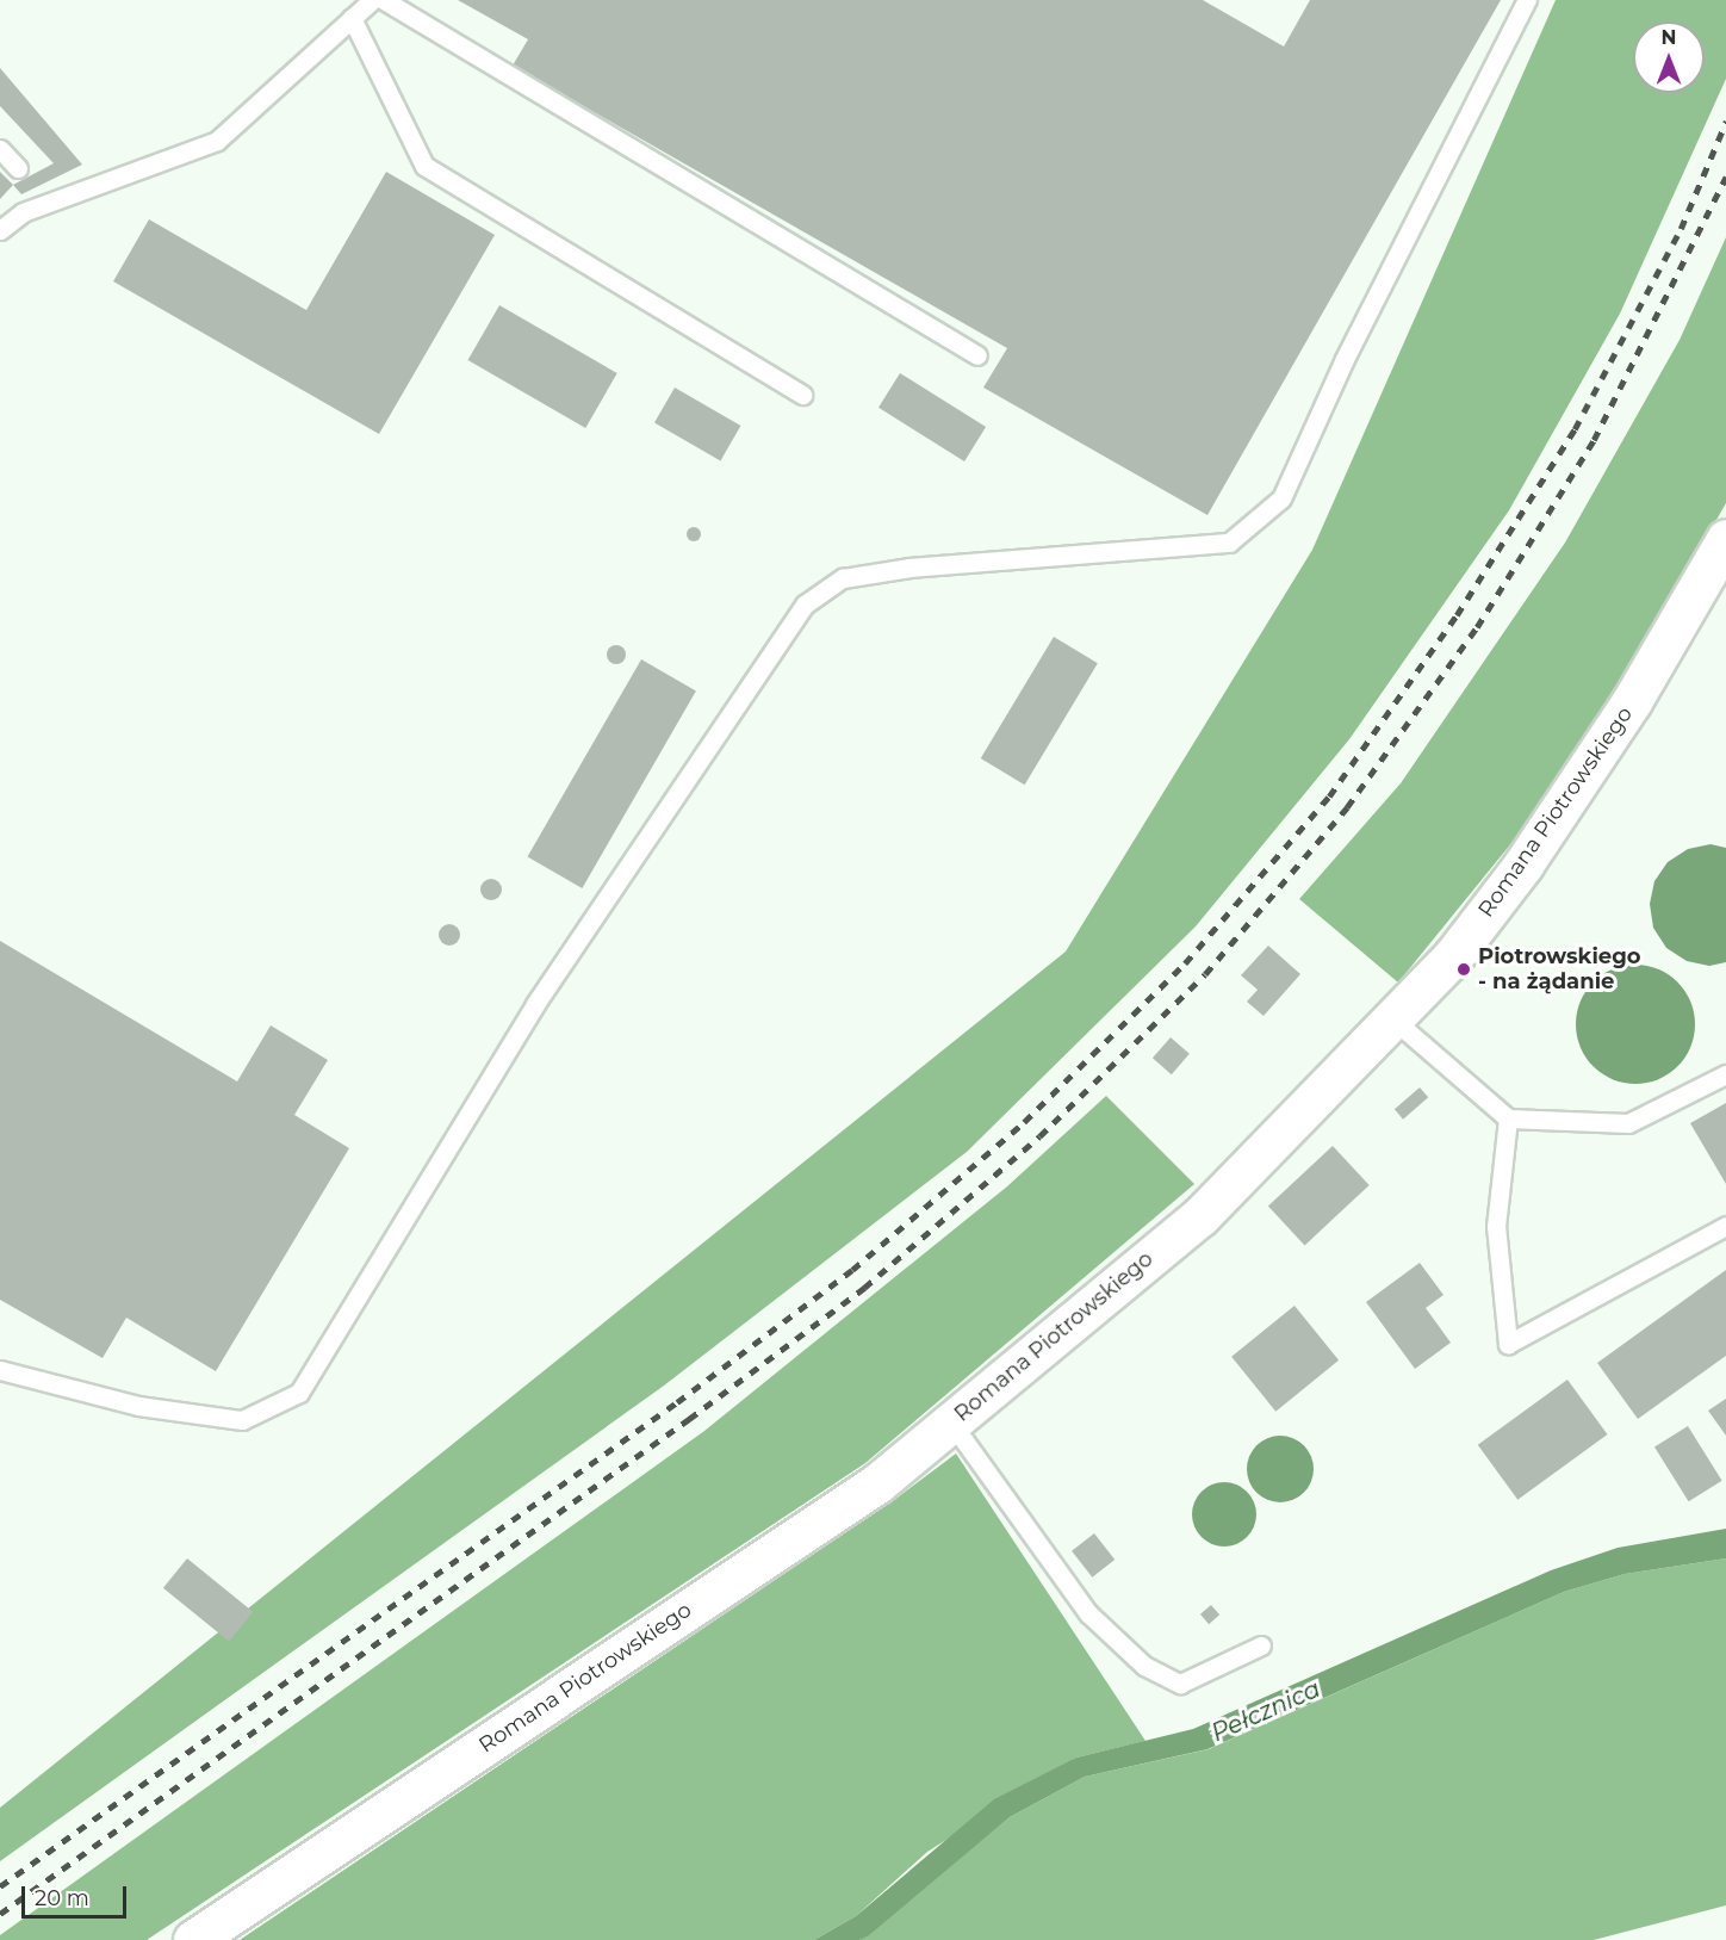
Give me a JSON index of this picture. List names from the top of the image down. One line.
{"streets":{"street":["Romana Piotrowskiego"]},"water":["Pełcznica"],"places":["Piotrowskiego - na żądanie"],"scale_bar":"20 m","north":"top"}
